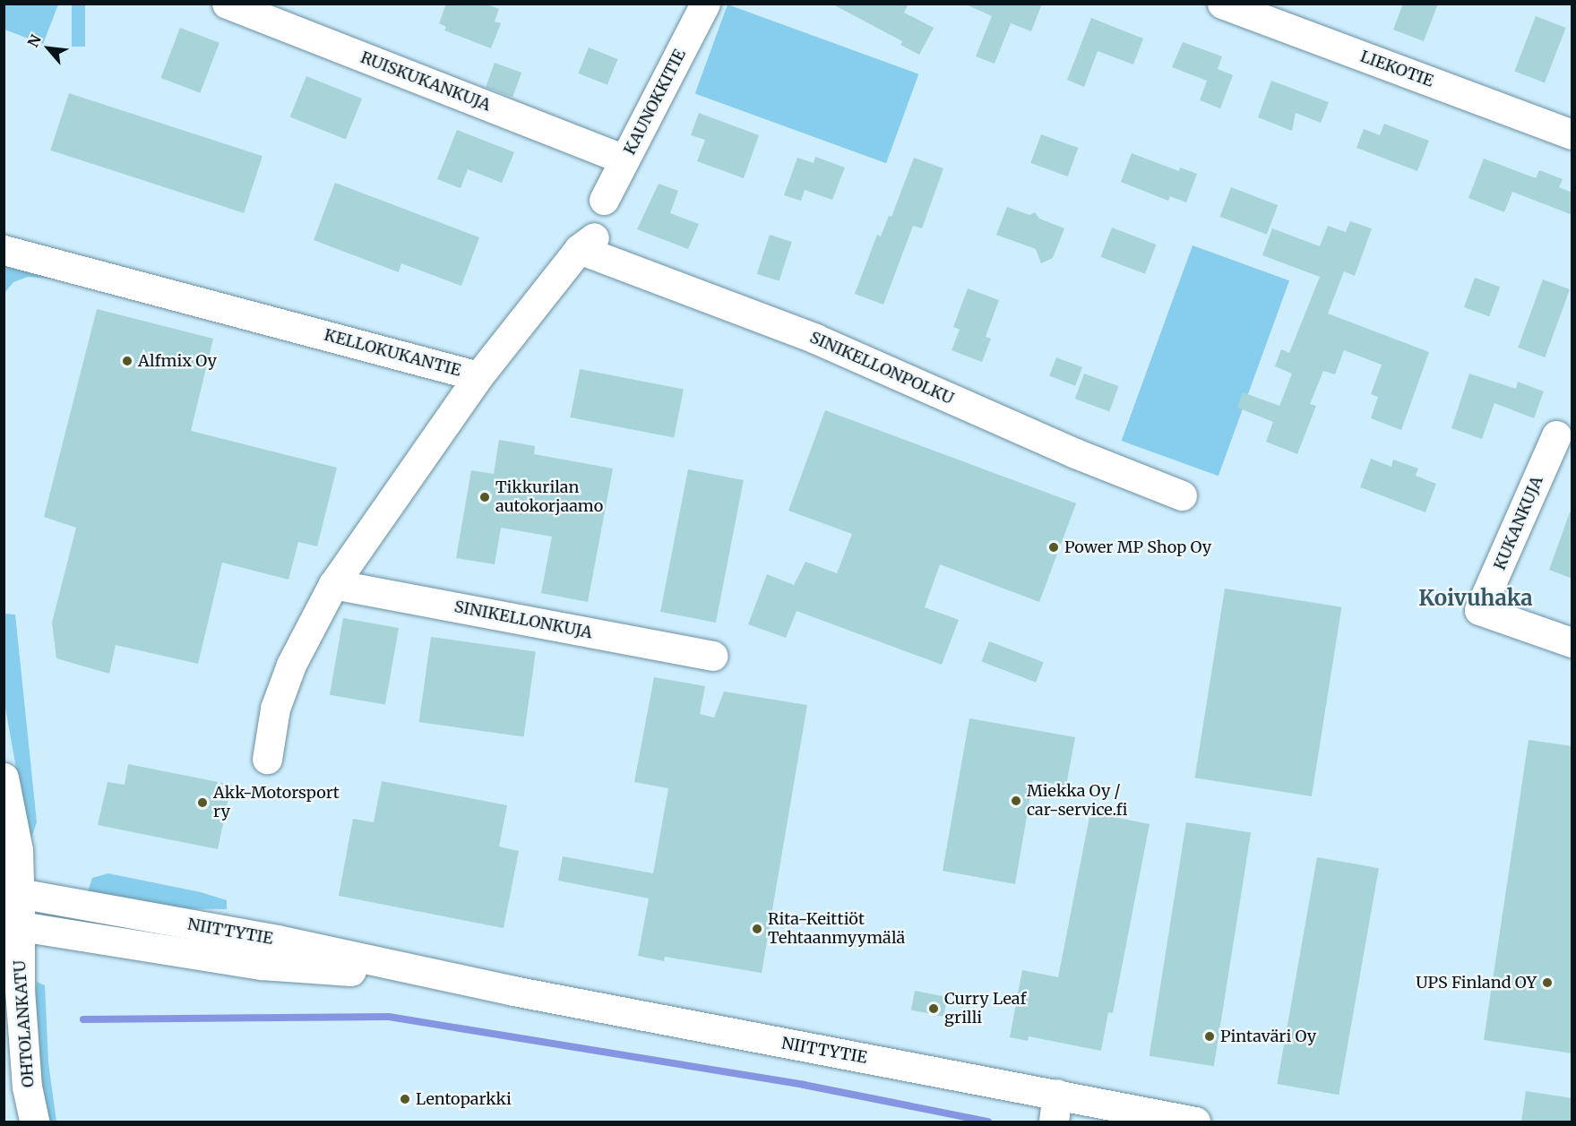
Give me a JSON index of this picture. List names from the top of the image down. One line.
{"streets":{"street":["LIEKOTIE","RUISKUKANKUJA","KAUNOKKITIE","KELLOKUKANTIE","SINIKELLONPOLKU","KUKANKUJA","SINIKELLONKUJA","NIITTYTIE","OHTOLANKATU"]},"crossings":[["RUISKUKANKUJA","KAUNOKKITIE"],["KELLOKUKANTIE","SINIKELLONPOLKU"],["KELLOKUKANTIE","SINIKELLONKUJA"],["NIITTYTIE","OHTOLANKATU"]],"districts":["Koivuhaka"],"places":["Alfmix Oy","Tikkurilan autokorjaamo","Power MP Shop Oy","Miekka Oy / car-service.fi","Akk-Motorsport ry","Rita-Keittiöt Tehtaanmyymälä","UPS Finland OY","Curry Leaf grilli","Pintaväri Oy","Lentoparkki"],"north":"top left"}
